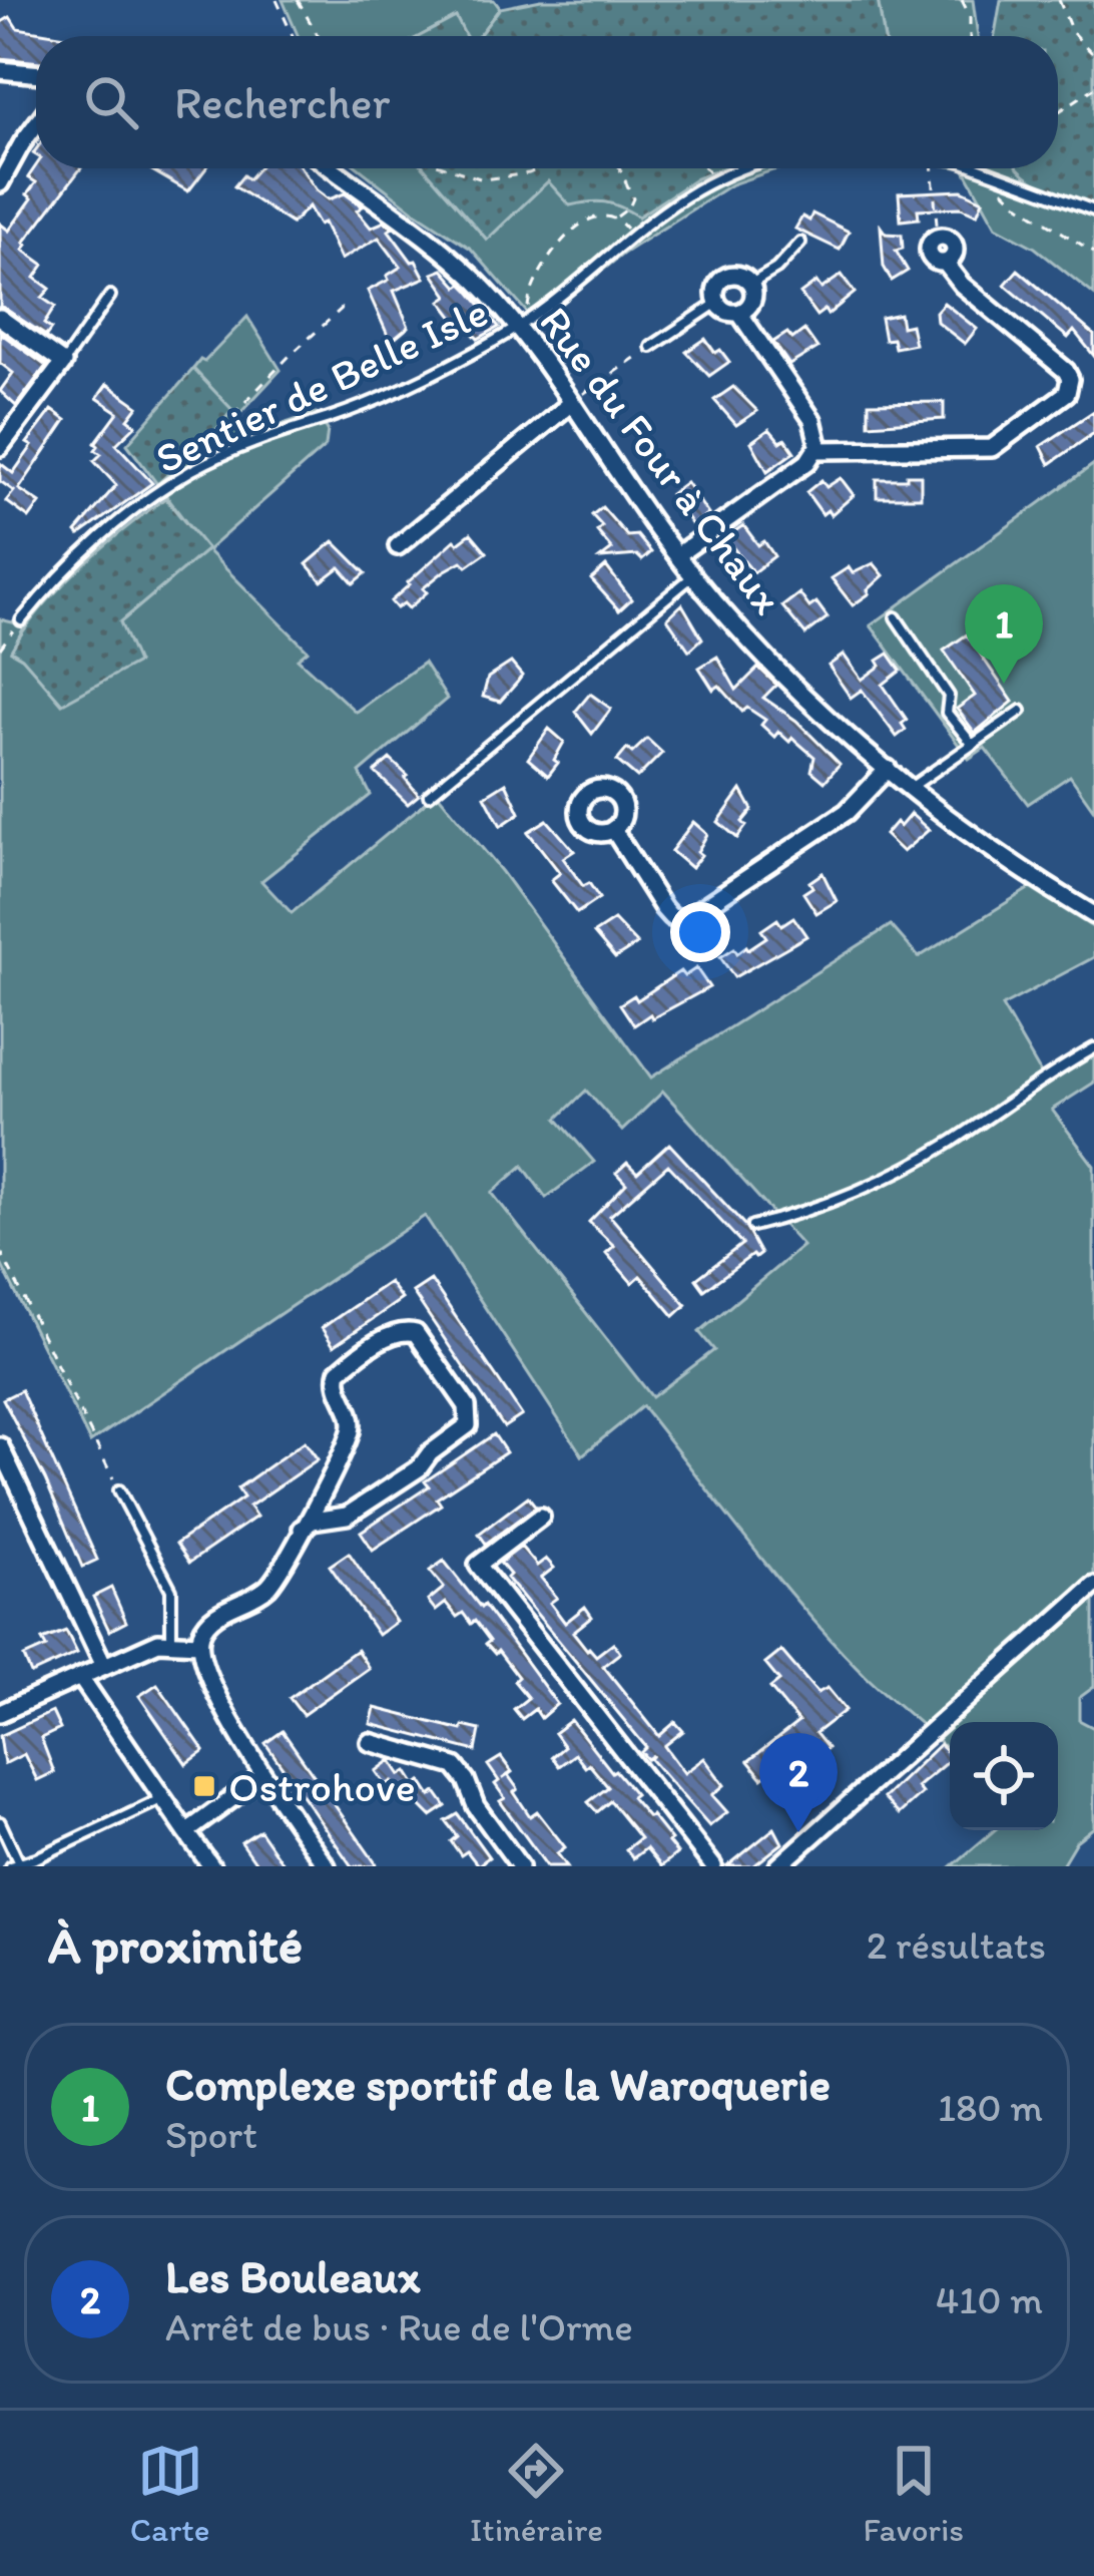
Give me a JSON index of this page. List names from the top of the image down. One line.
{"streets":{"street":["Rue du Four à Chaux"],"lane":["Sentier de Belle Isle"]},"crossings":[["Sentier de Belle Isle","Rue du Four à Chaux"]],"places":{"transit":["Ostrohove"]},"page":{"search":"Rechercher","pins":["1","2"],"heading":["À proximité","2 résultats"],"list":[{"mark":"1","name":"Complexe sportif de la Waroquerie","note":"Sport","value":"180 m"},{"mark":"2","name":"Les Bouleaux","note":"Arrêt de bus · Rue de l'Orme","value":"410 m"}],"nav":["Carte","Itinéraire","Favoris"]}}
